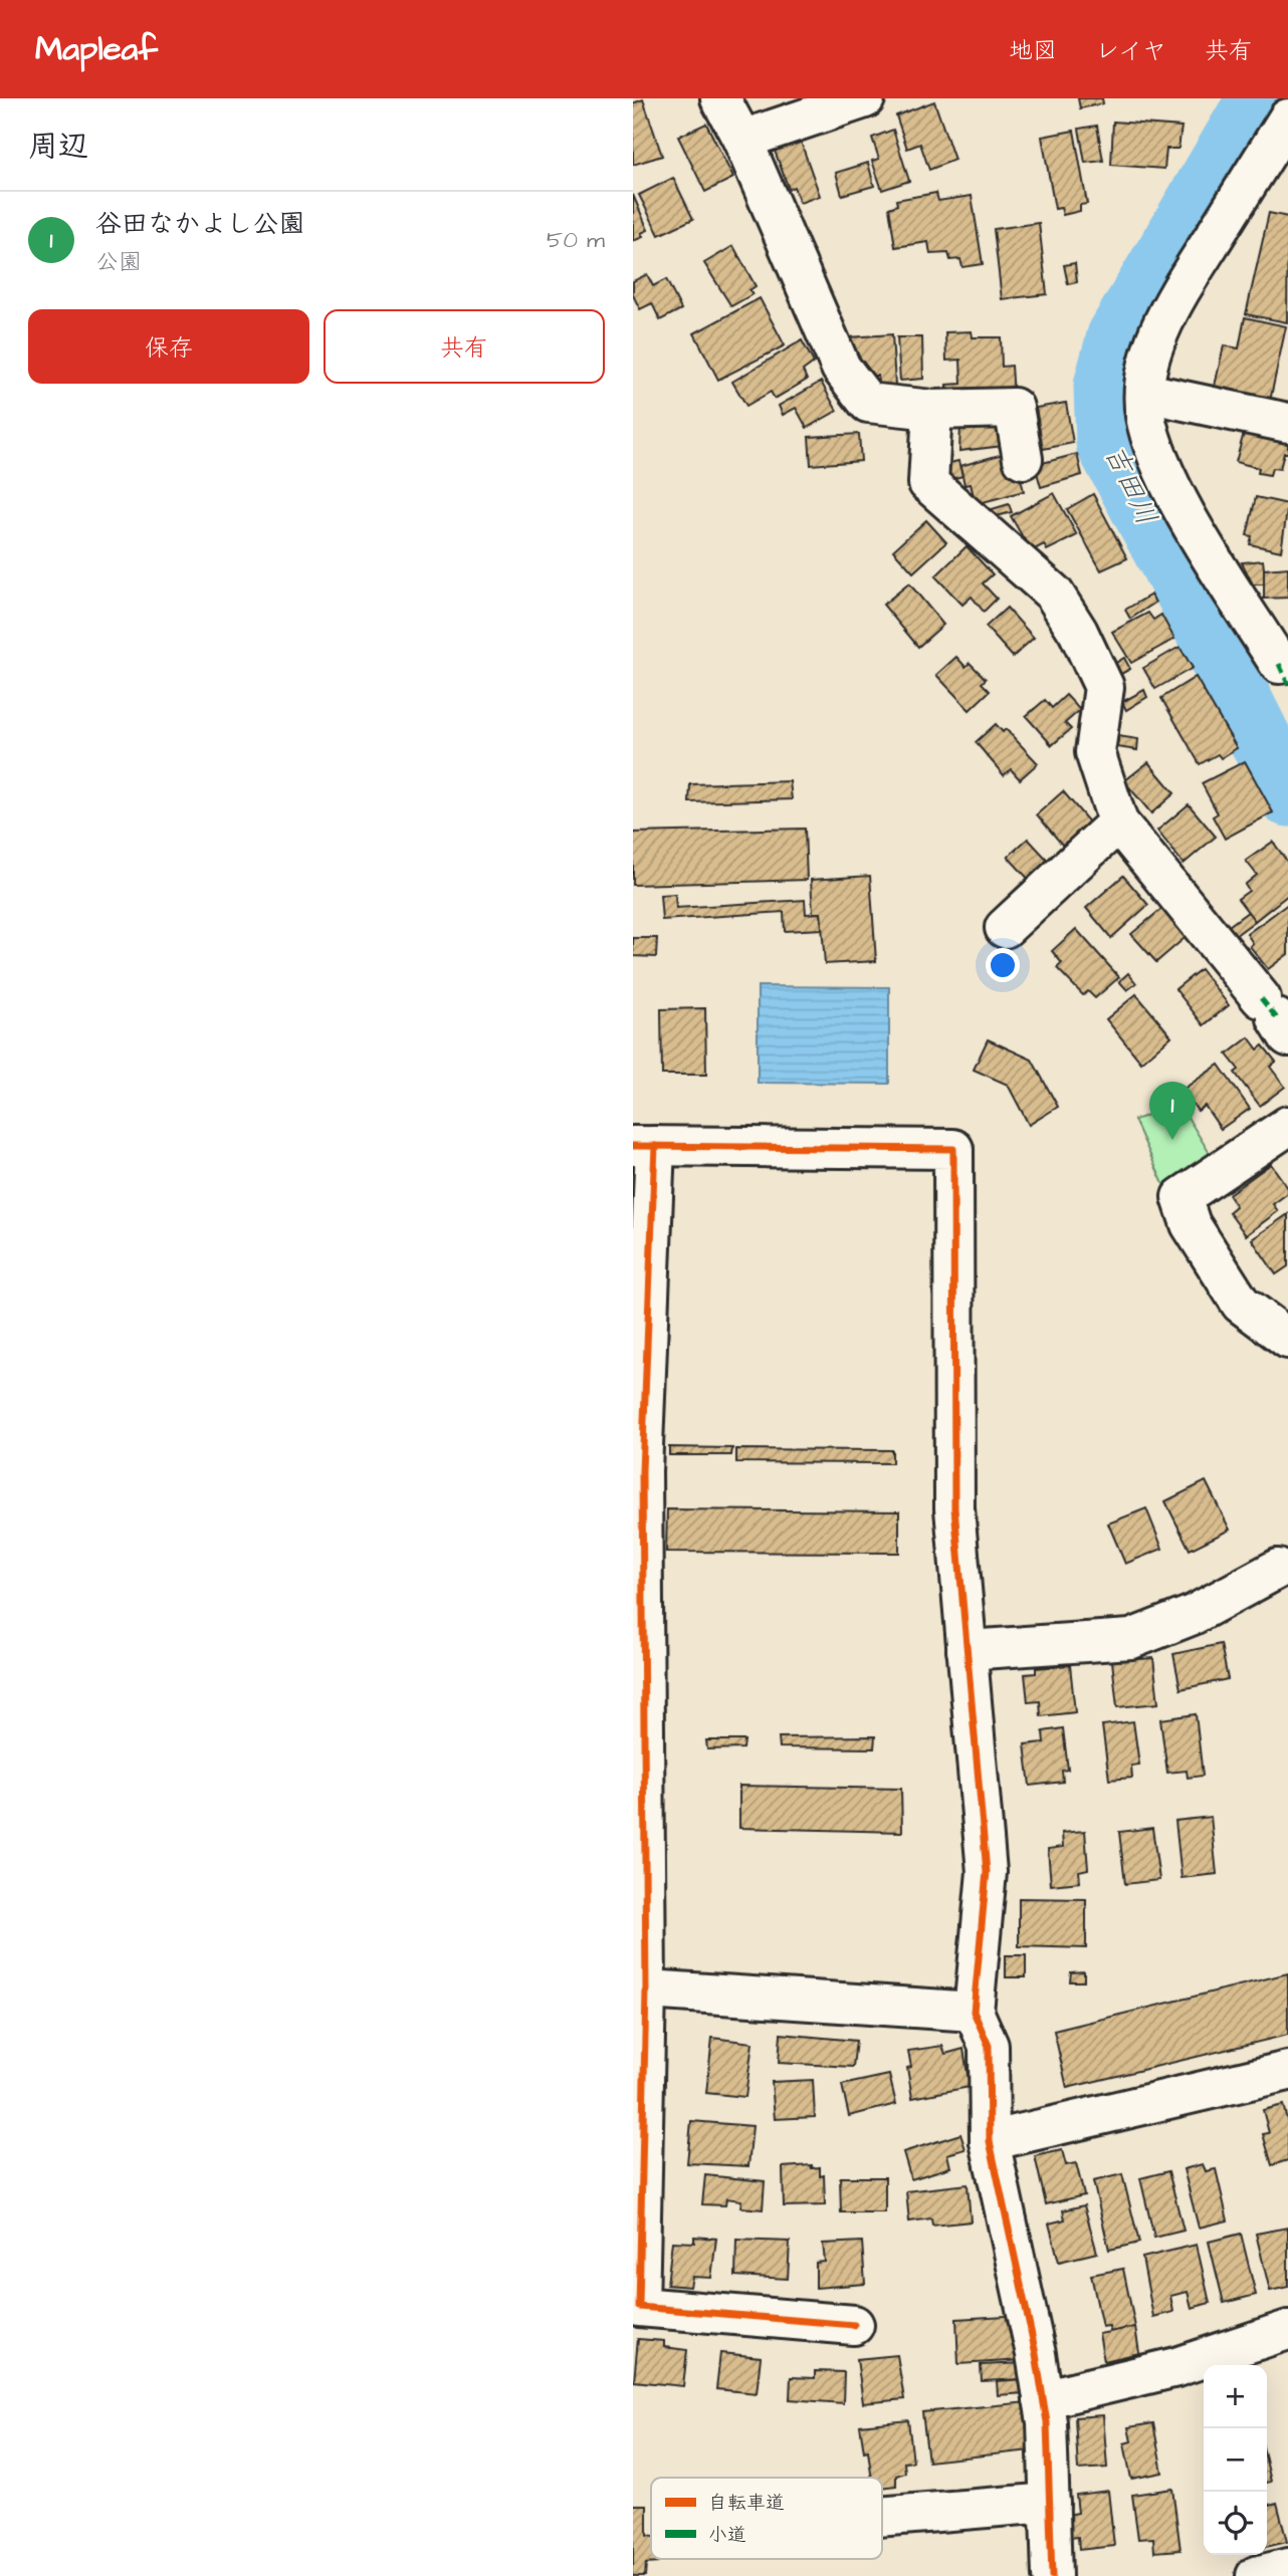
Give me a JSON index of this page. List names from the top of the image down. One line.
{"water":["吉田川"],"legend":["自転車道","小道"],"page":{"header":"Mapleaf","nav":["地図","レイヤ","共有"],"heading":"周辺","list":[{"mark":"1","name":"谷田なかよし公園","note":"公園","value":"50 m"}],"buttons":["保存","共有"],"pins":"1","map_buttons":["+","−"]}}
